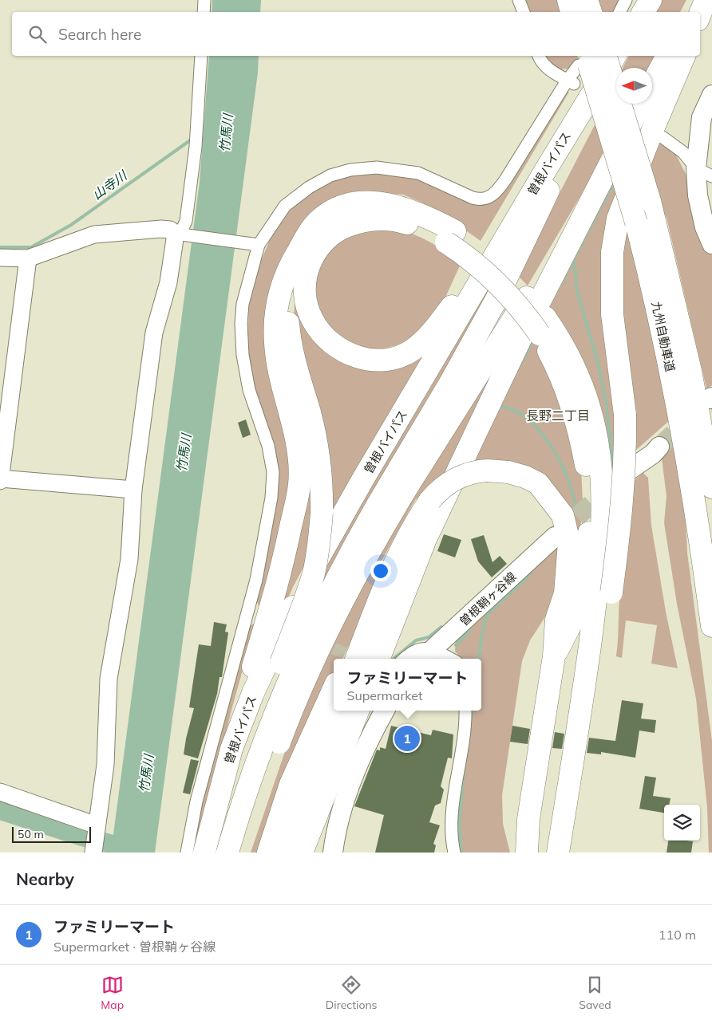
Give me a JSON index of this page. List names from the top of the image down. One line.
{"streets":{"highway":["曽根バイパス","九州自動車道"],"main road":["曽根鞘ヶ谷線"]},"districts":["長野二丁目"],"water":["竹馬川","山寺川"],"scale_bar":"50 m","north":"left","page":{"search":"Search here","popup":["ファミリーマート","Supermarket"],"pins":"1","scale":"50 m","heading":"Nearby","list":[{"mark":"1","name":"ファミリーマート","note":"Supermarket · 曽根鞘ヶ谷線","value":"110 m"}],"nav":["Map","Directions","Saved"]}}
